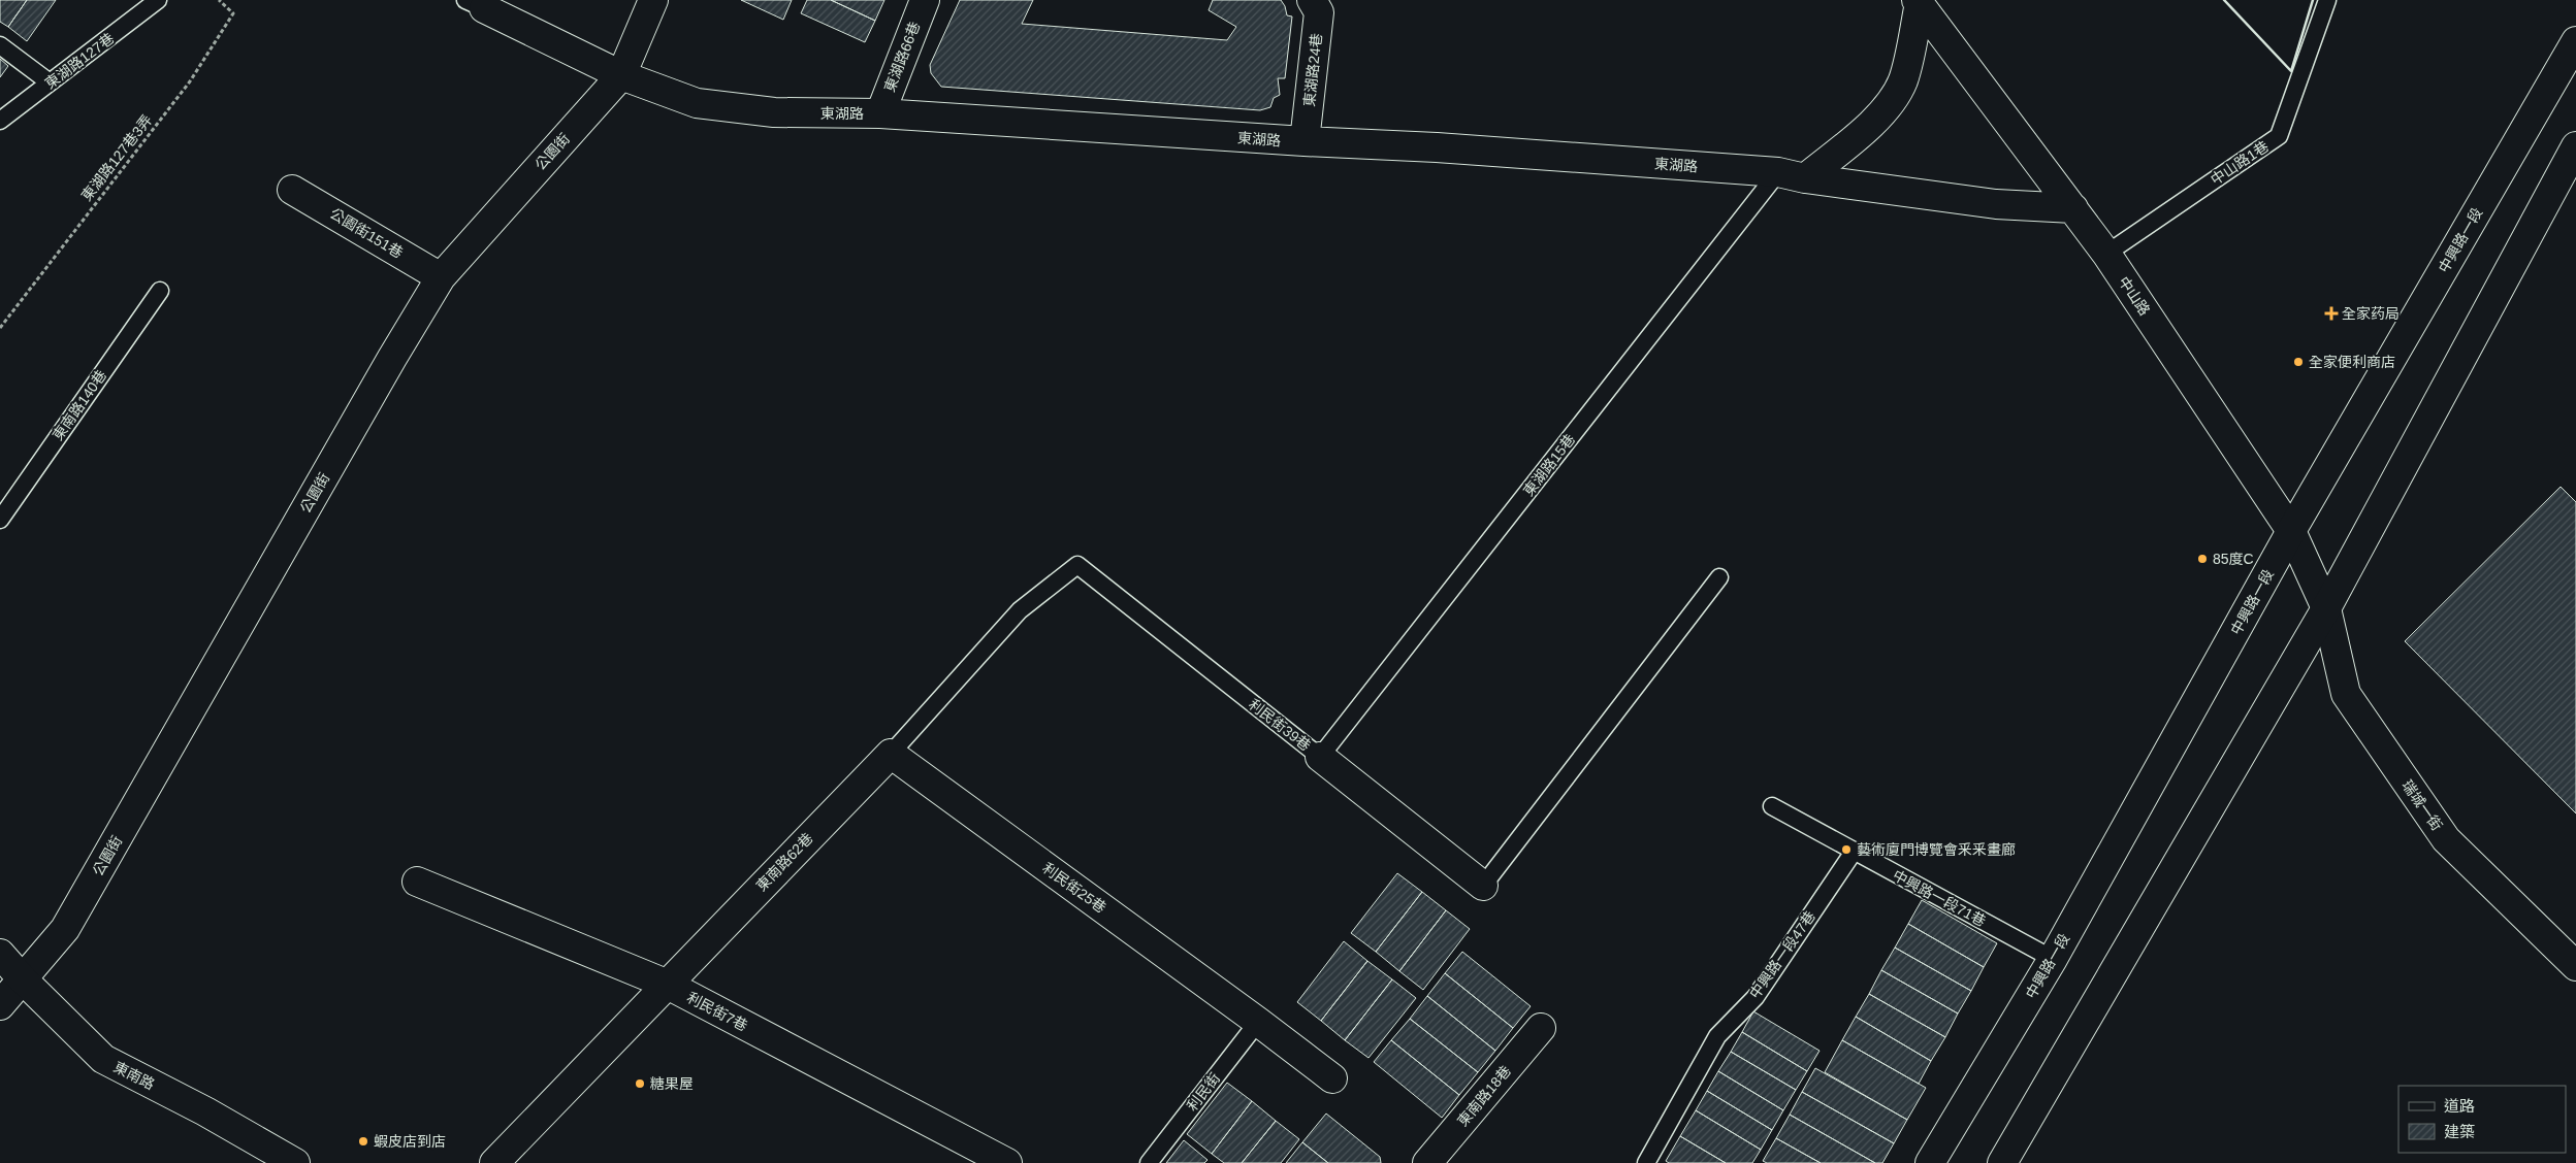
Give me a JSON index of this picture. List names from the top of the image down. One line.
{"streets":{"street":["東湖路66巷","東湖路24巷","東湖路","公園街","公園街151巷","中興路一段","中山路","利民街39巷","瑞城一街","東南路62巷","利民街25巷","利民街7巷","東南路","東南路18巷"],"lane":["東湖路127巷","中山路1巷","東南路140巷","東湖路15巷","中興路一段71巷","中興路一段47巷","利民街"],"path":["東湖路127巷3弄"]},"crossings":[["東湖路66巷","東湖路"],["東湖路24巷","東湖路"],["東湖路","公園街"],["東湖路","中山路"],["東湖路","東湖路15巷"],["公園街","公園街151巷"],["公園街","東南路"],["中山路1巷","中山路"],["中興路一段","中山路"],["中興路一段","中興路一段71巷"],["中山路","瑞城一街"],["東湖路15巷","利民街39巷"],["利民街39巷","東南路62巷"],["東南路62巷","利民街25巷"],["東南路62巷","利民街7巷"],["利民街25巷","利民街"],["中興路一段71巷","中興路一段47巷"]],"places":{"health":["全家药局"],"other":["全家便利商店","85度C","藝術廈門博覽會釆釆畫廊","糖果屋","蝦皮店到店"]},"legend":["道路","建築"]}
